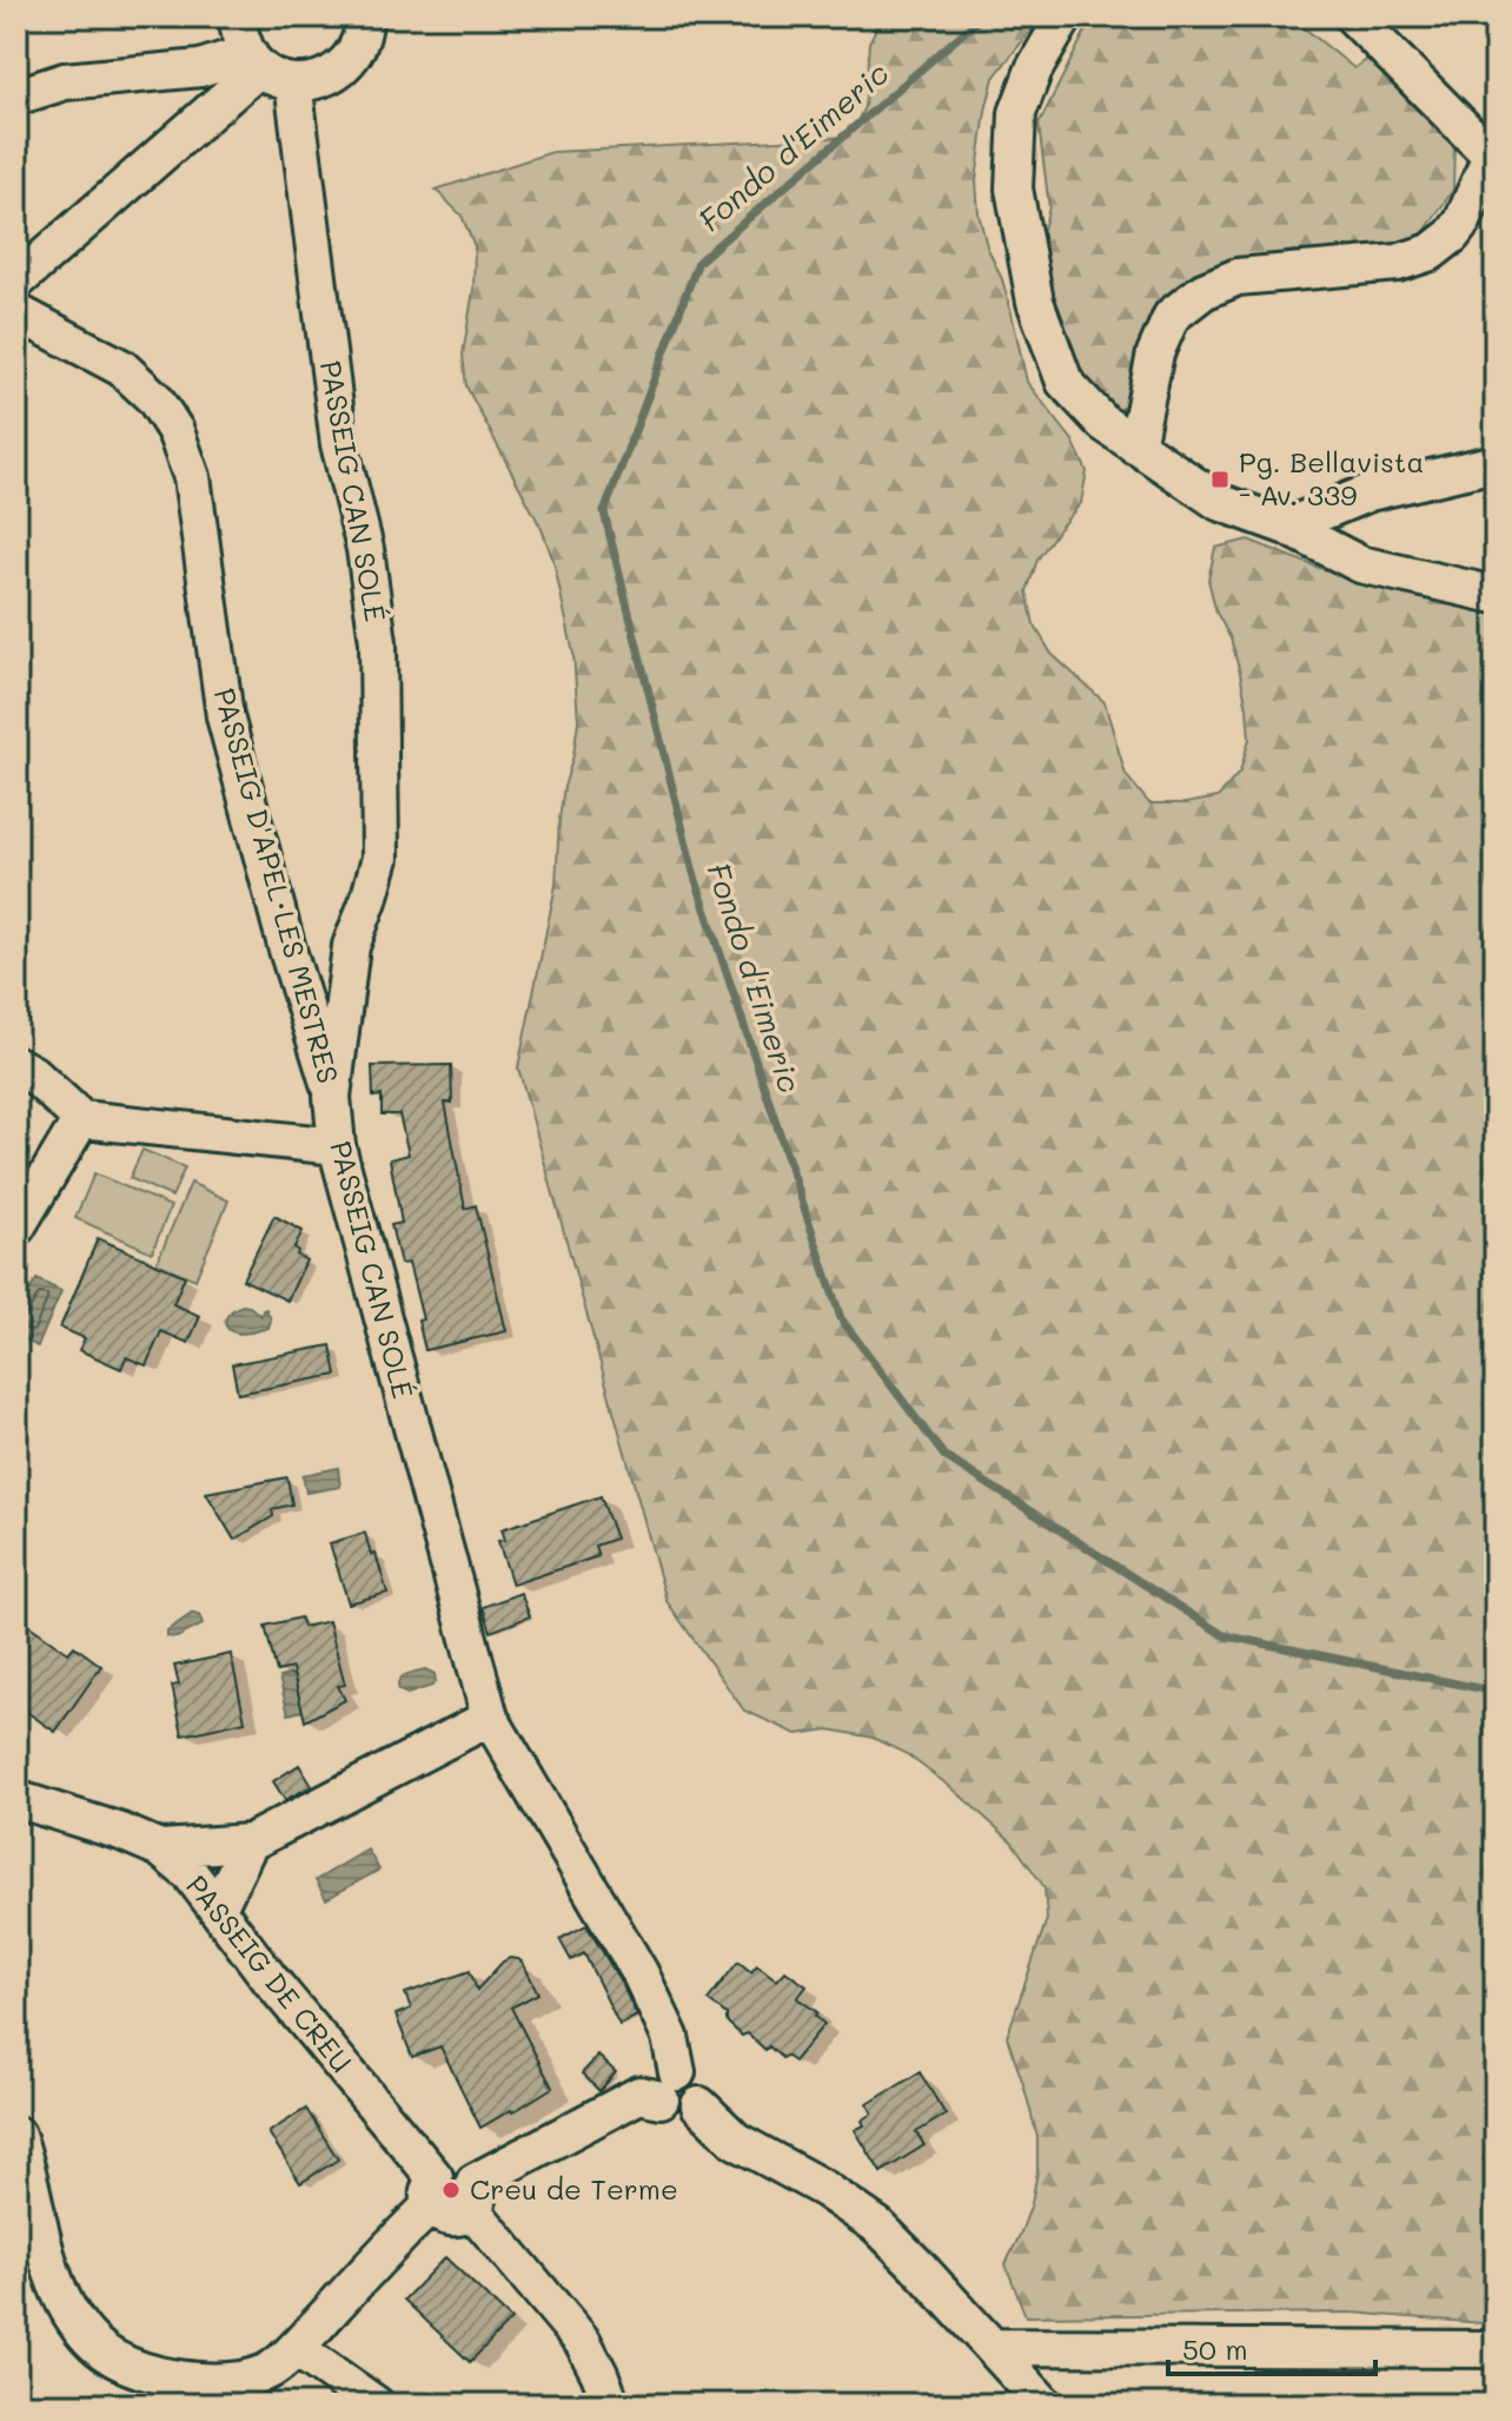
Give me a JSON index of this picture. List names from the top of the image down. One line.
{"streets":{"street":["PASSEIG CAN SOLÉ","PASSEIG D'APEL·LES MESTRES","PASSEIG DE CREU"]},"crossings":[["PASSEIG CAN SOLÉ","PASSEIG D'APEL·LES MESTRES"]],"water":["Fondo d'Eimeric"],"places":{"transit":["Pg. Bellavista - Av. 339"],"other":["Creu de Terme"]},"scale_bar":"50 m"}
